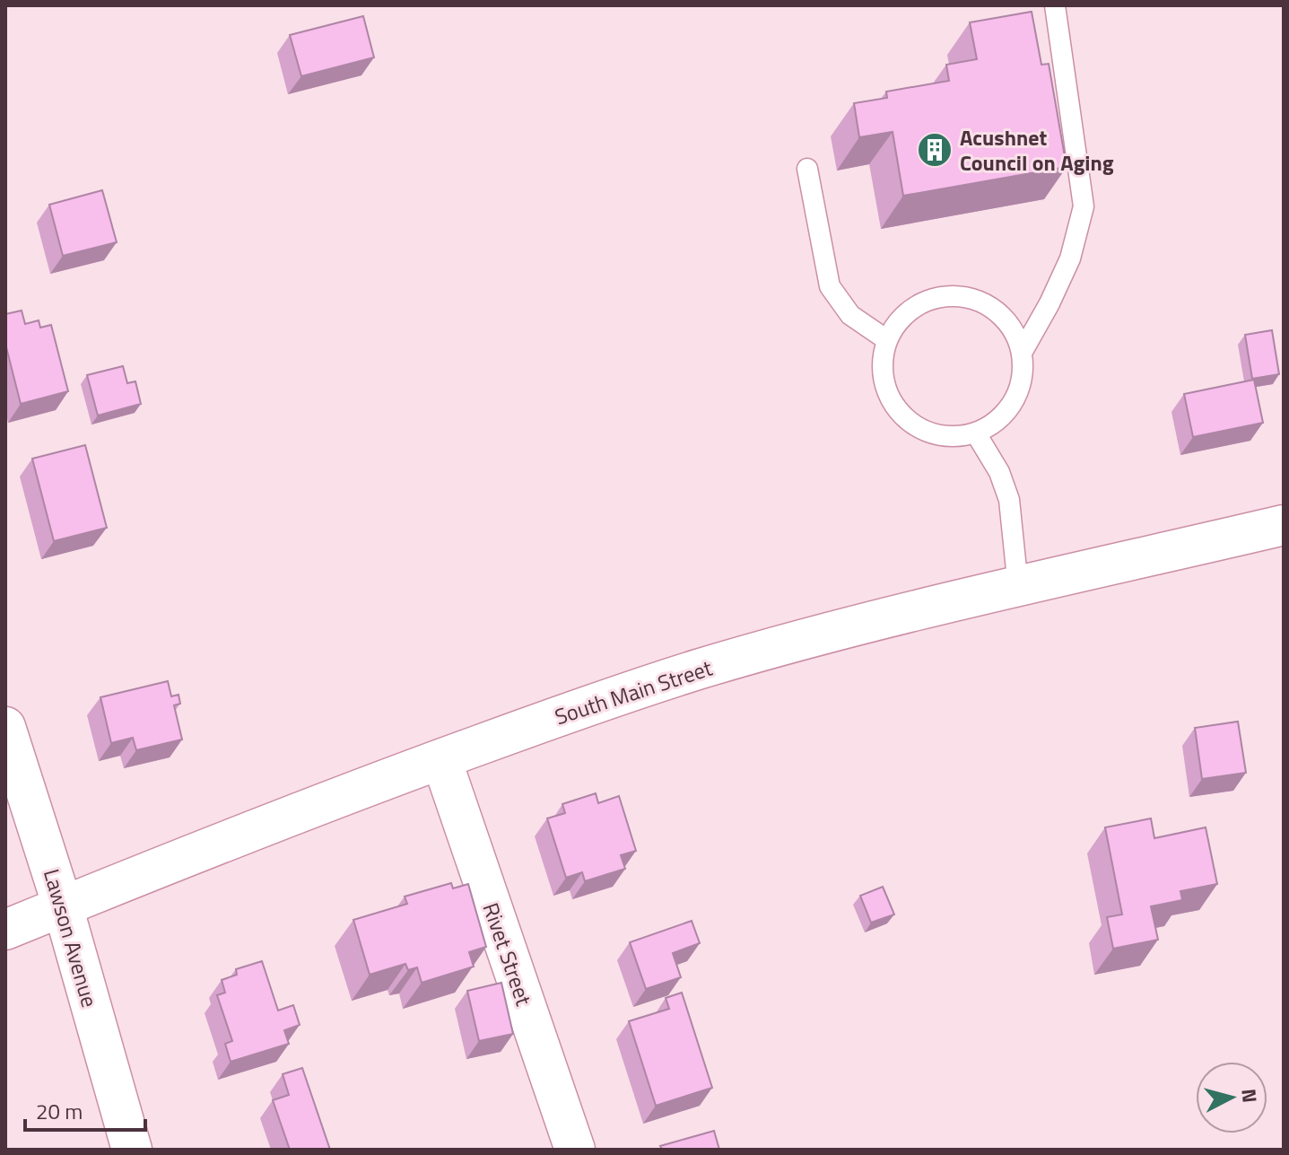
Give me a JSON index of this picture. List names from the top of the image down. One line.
{"streets":{"main road":["South Main Street","Lawson Avenue","Rivet Street"]},"crossings":[["South Main Street","Lawson Avenue"],["South Main Street","Rivet Street"]],"places":{"building":["Acushnet Council on Aging"]},"scale_bar":"20 m","north":"right"}
